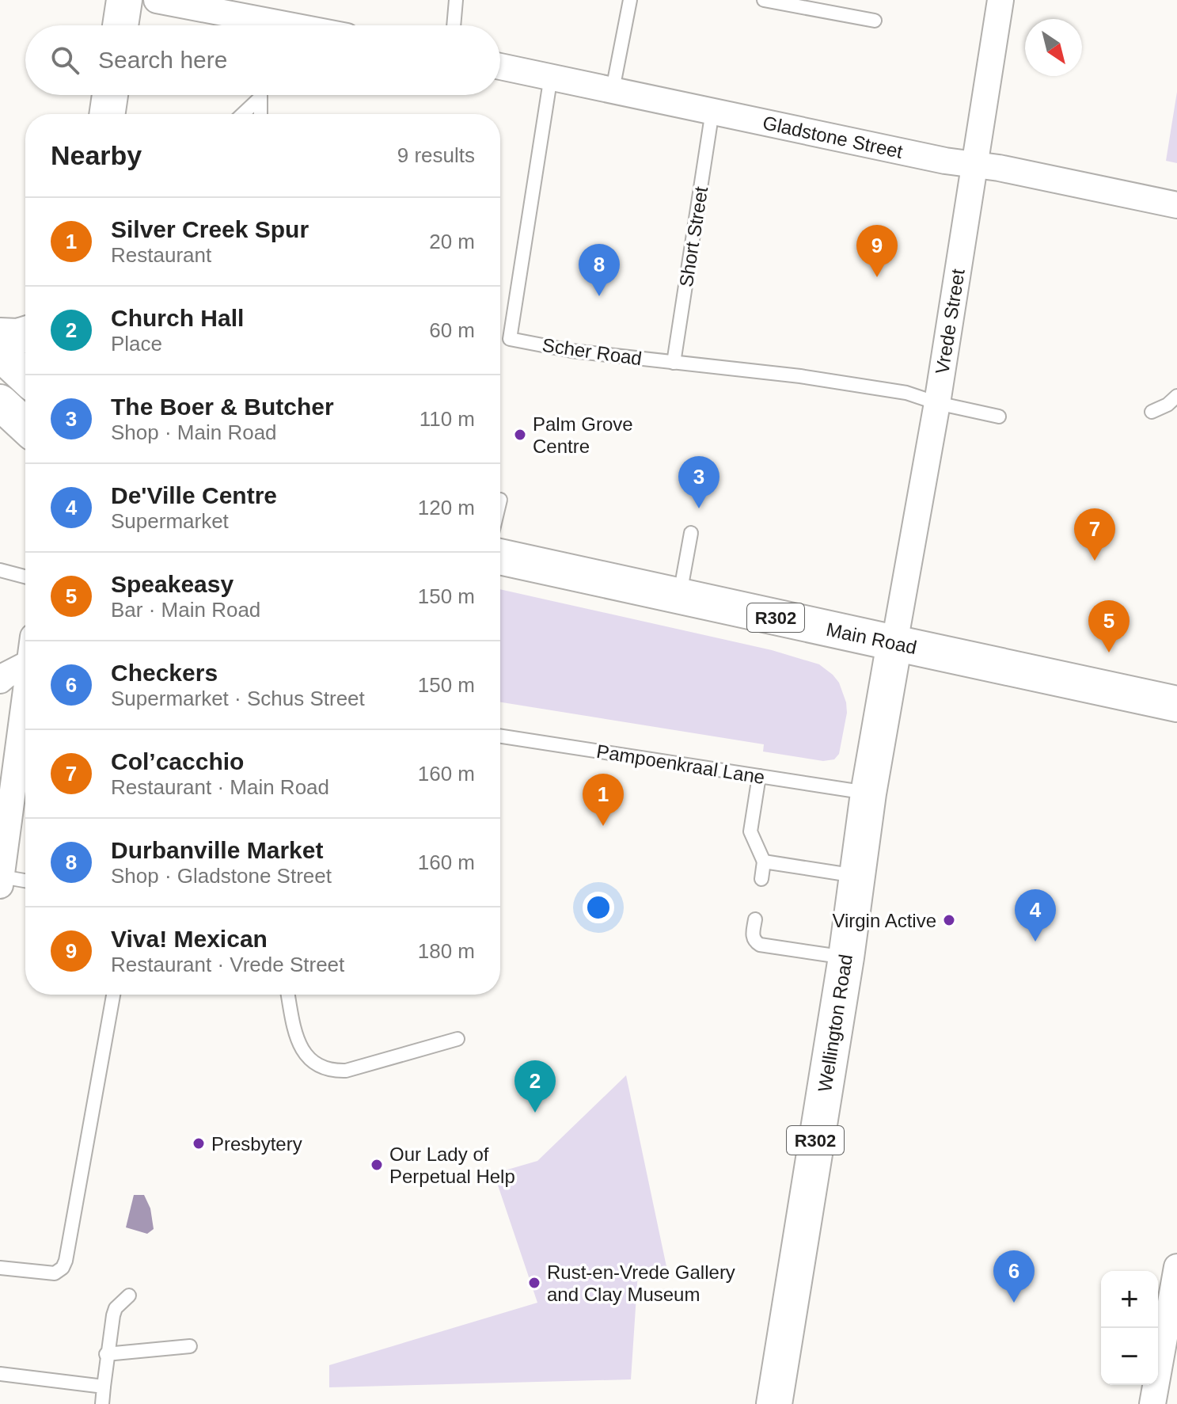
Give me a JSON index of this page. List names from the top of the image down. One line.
{"streets":{"main road":["R302","Main Road","Wellington Road"],"street":["Gladstone Street","Vrede Street"],"lane":["Short Street","Scher Road","Pampoenkraal Lane"]},"crossings":[["Gladstone Street","Short Street"],["Gladstone Street","Vrede Street"],["Gladstone Street","Scher Road"],["Short Street","Scher Road"],["Vrede Street","Scher Road"],["Vrede Street","Main Road"],["Vrede Street","Wellington Road"],["Main Road","Wellington Road"],["Pampoenkraal Lane","Wellington Road"]],"places":["Palm Grove Centre","Virgin Active","Presbytery","Our Lady of Perpetual Help","Rust-en-Vrede Gallery and Clay Museum"],"north":"bottom right","page":{"search":"Search here","heading":["Nearby","9 results"],"list":[{"mark":"1","name":"Silver Creek Spur","note":"Restaurant","value":"20 m"},{"mark":"2","name":"Church Hall","note":"Place","value":"60 m"},{"mark":"3","name":"The Boer & Butcher","note":"Shop · Main Road","value":"110 m"},{"mark":"4","name":"De'Ville Centre","note":"Supermarket","value":"120 m"},{"mark":"5","name":"Speakeasy","note":"Bar · Main Road","value":"150 m"},{"mark":"6","name":"Checkers","note":"Supermarket · Schus Street","value":"150 m"},{"mark":"7","name":"Col’cacchio","note":"Restaurant · Main Road","value":"160 m"},{"mark":"8","name":"Durbanville Market","note":"Shop · Gladstone Street","value":"160 m"},{"mark":"9","name":"Viva! Mexican","note":"Restaurant · Vrede Street","value":"180 m"}],"pins":["9","8","3","7","5","1","4","2","6"],"map_buttons":["+","−"]}}
